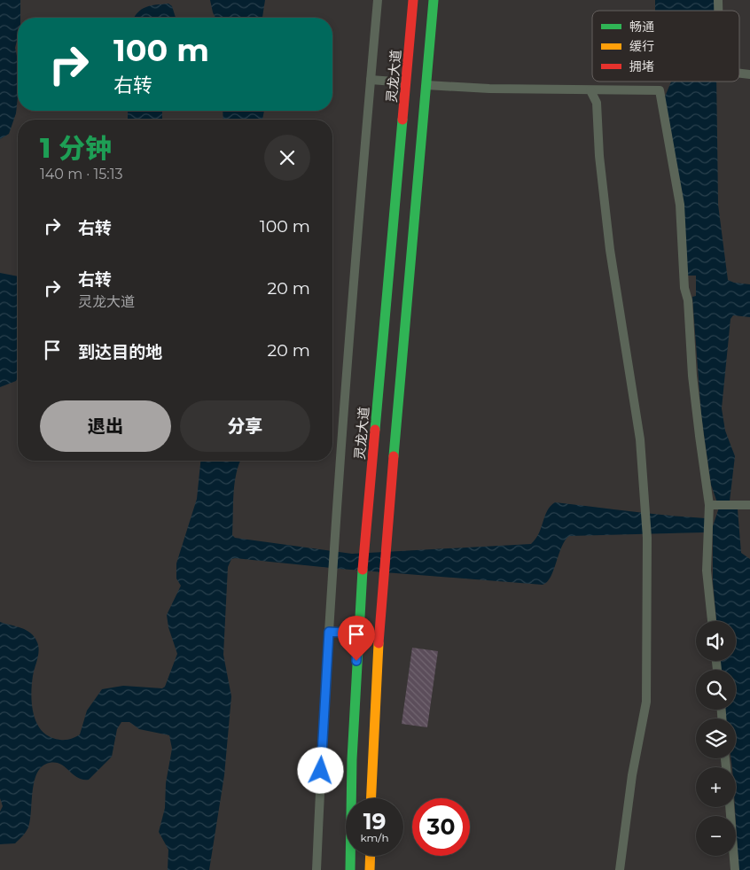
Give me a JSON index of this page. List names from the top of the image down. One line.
{"streets":{"main road":["灵龙大道"]},"legend":["畅通","缓行","拥堵"],"page":{"turn":["100 m","右转"],"heading":["1 分钟","140 m · 15:13"],"list":[{"name":"右转","value":"100 m"},{"name":"右转","note":"灵龙大道","value":"20 m"},{"name":"到达目的地","value":"20 m"}],"buttons":["退出","分享"],"map_buttons":["+","−"],"speed":"19 km/h","limit":"30"}}
